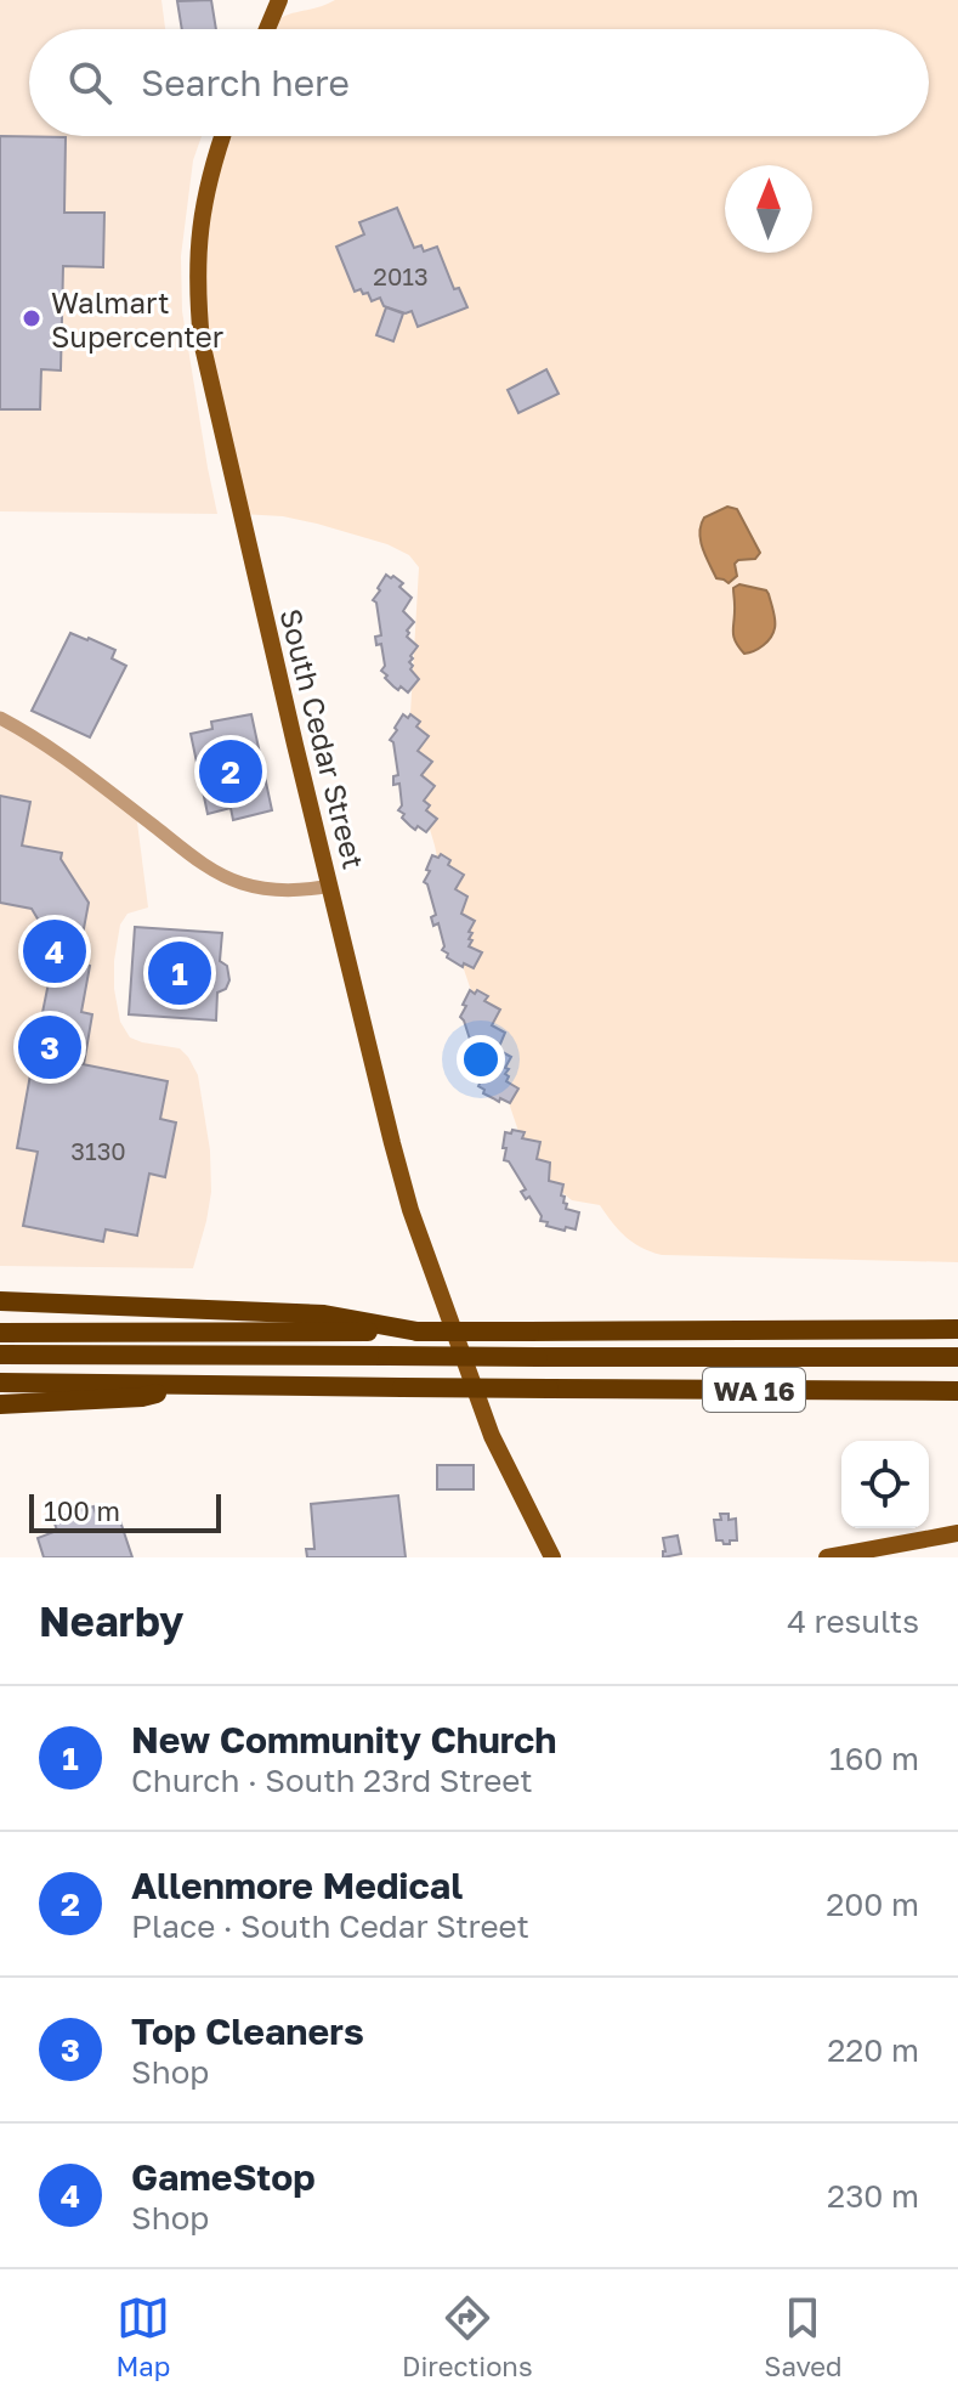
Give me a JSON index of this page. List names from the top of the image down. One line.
{"streets":{"highway":["WA 16"],"main road":["South Cedar Street"]},"places":["Walmart Supercenter"],"house_numbers":["2013","3130"],"scale_bar":"100 m","north":"top","page":{"search":"Search here","pins":["2","4","1","3"],"scale":"100 m","heading":["Nearby","4 results"],"list":[{"mark":"1","name":"New Community Church","note":"Church · South 23rd Street","value":"160 m"},{"mark":"2","name":"Allenmore Medical","note":"Place · South Cedar Street","value":"200 m"},{"mark":"3","name":"Top Cleaners","note":"Shop","value":"220 m"},{"mark":"4","name":"GameStop","note":"Shop","value":"230 m"}],"nav":["Map","Directions","Saved"]}}
